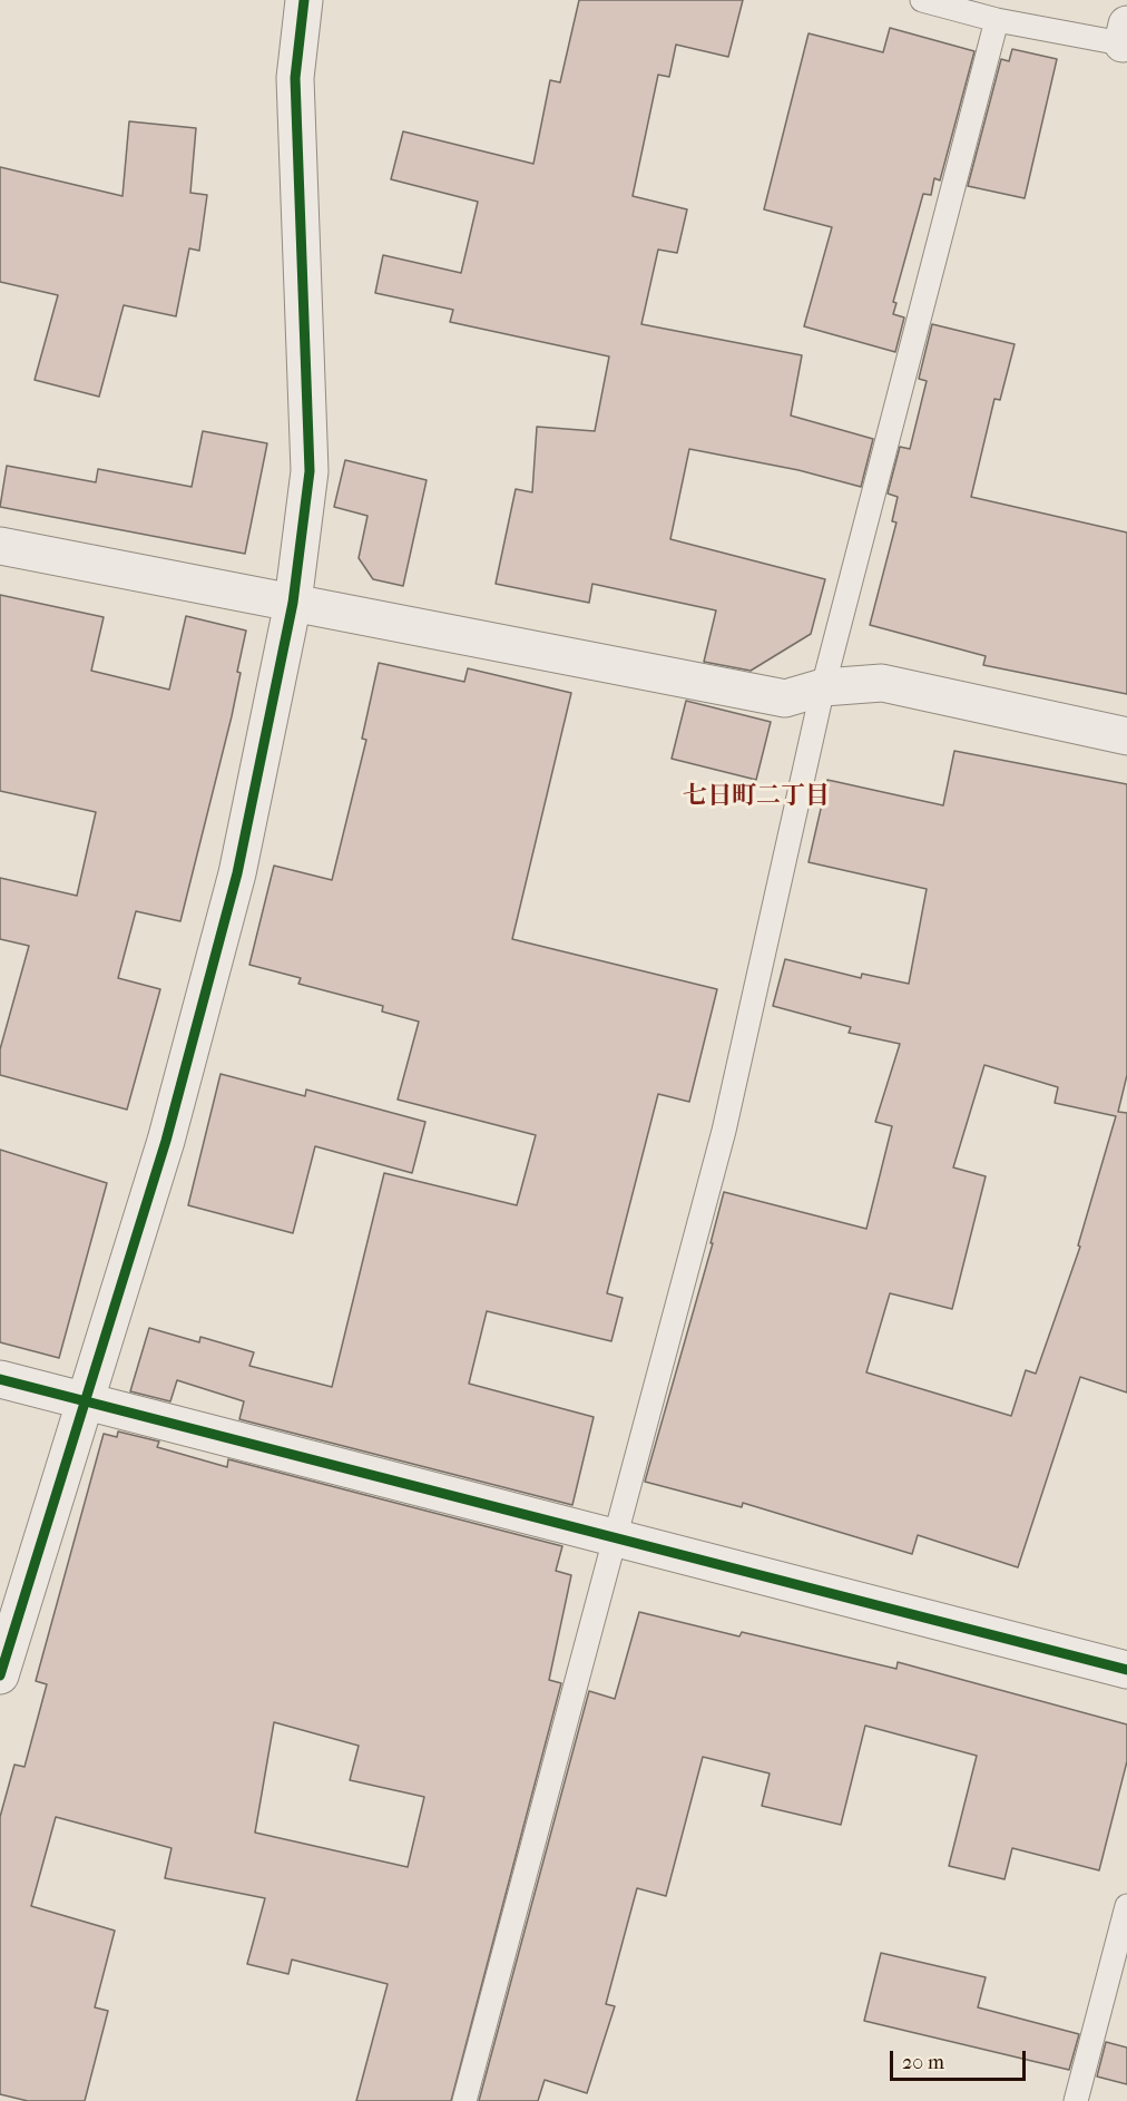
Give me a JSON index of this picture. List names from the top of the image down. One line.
{"districts":["七日町二丁目"],"scale_bar":"20 m"}
